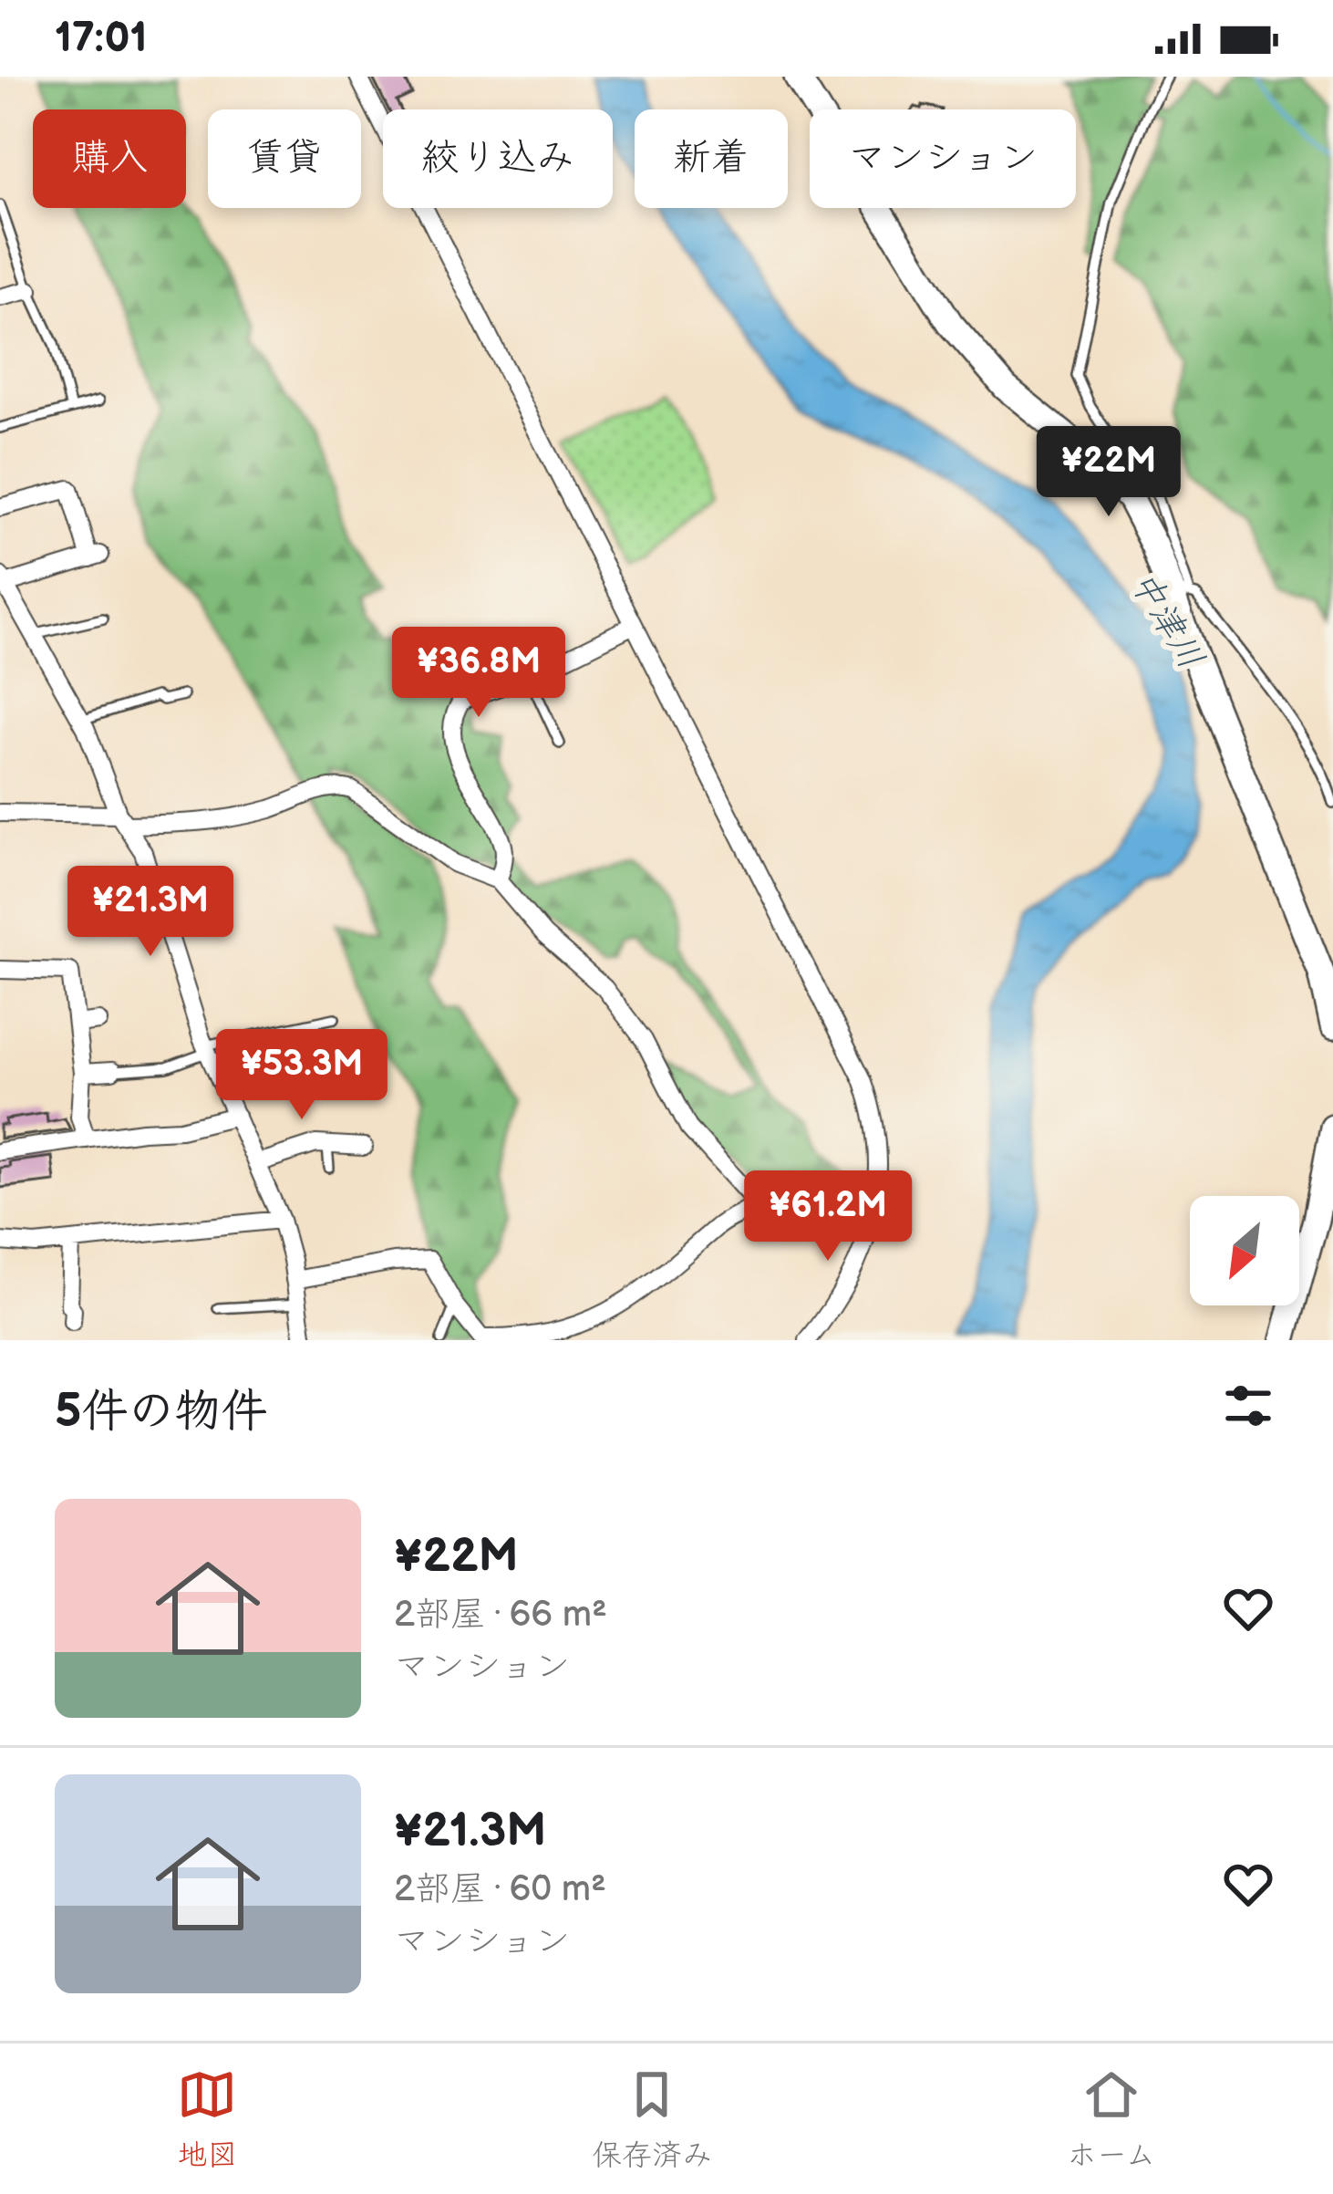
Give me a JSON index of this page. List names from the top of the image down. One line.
{"water":["中津川"],"north":"bottom left","page":{"status":"17:01","chip":["購入","賃貸","絞り込み","新着","マンション"],"price":["¥22M","¥36.8M","¥21.3M","¥53.3M","¥61.2M"],"heading":"5件の物件","list":[{"name":"¥22M","note":"2部屋 · 66 m² · マンション"},{"name":"¥21.3M","note":"2部屋 · 60 m² · マンション"}],"tabs":["地図","保存済み","ホーム"]}}
